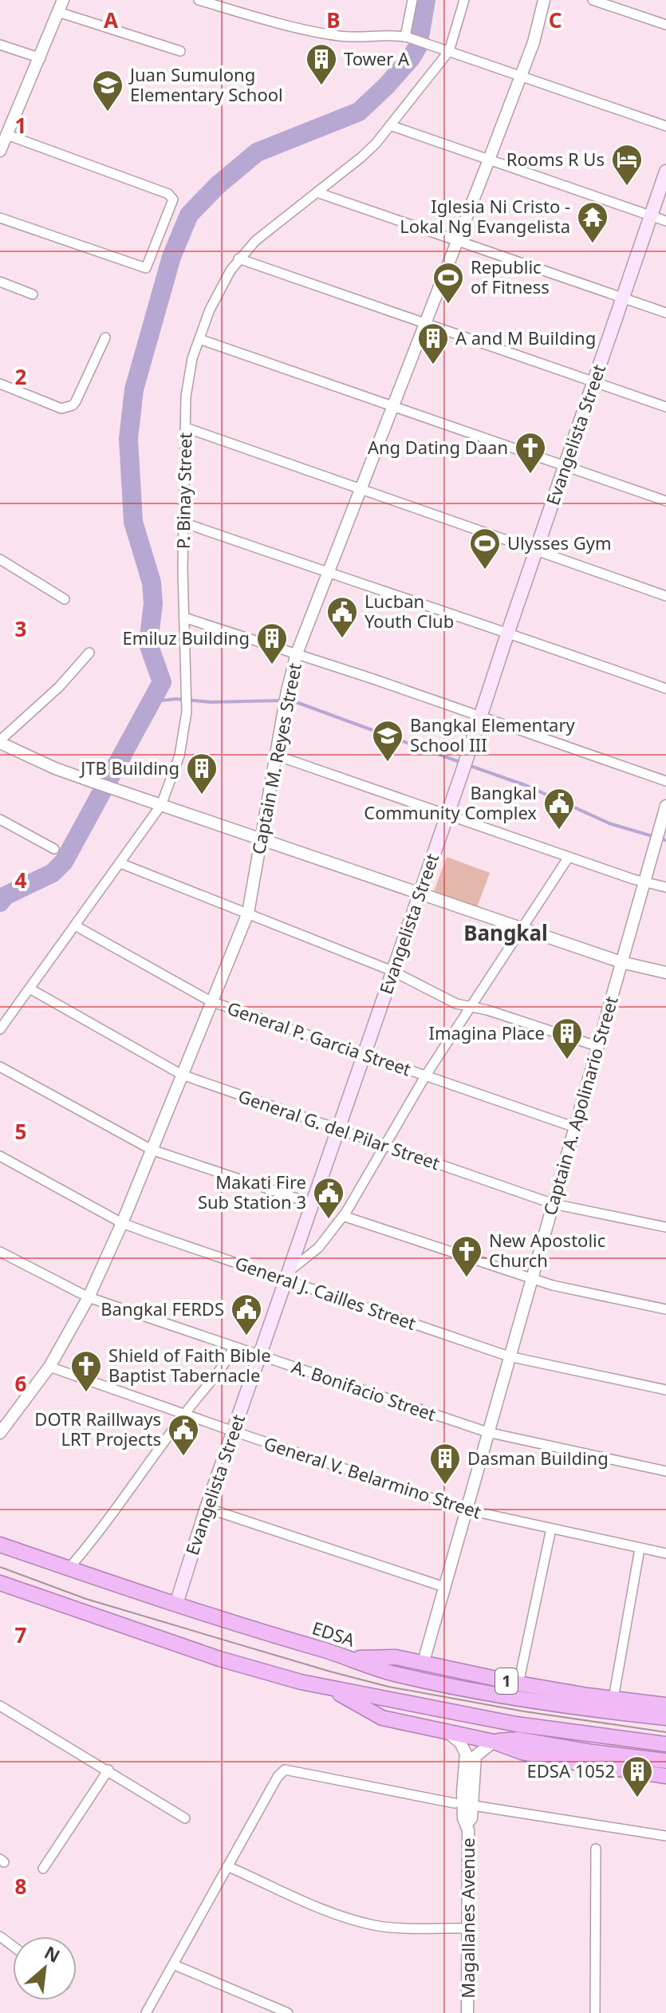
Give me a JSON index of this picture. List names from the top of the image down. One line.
{"streets":{"highway":["EDSA","1"],"main road":["Evangelista Street"],"street":["P. Binay Street","Captain M. Reyes Street","General P. Garcia Street","Captain A. Apolinario Street","General G. del Pilar Street","General J. Cailles Street","A. Bonifacio Street","General V. Belarmino Street","Magallanes Avenue"]},"crossings":[["Evangelista Street","General P. Garcia Street"],["Evangelista Street","General G. del Pilar Street"],["Evangelista Street","General J. Cailles Street"],["Evangelista Street","A. Bonifacio Street"],["Evangelista Street","General V. Belarmino Street"],["Evangelista Street","EDSA"],["P. Binay Street","General P. Garcia Street"],["P. Binay Street","General G. del Pilar Street"],["Captain M. Reyes Street","General P. Garcia Street"],["Captain M. Reyes Street","General G. del Pilar Street"],["Captain M. Reyes Street","General J. Cailles Street"],["Captain M. Reyes Street","A. Bonifacio Street"],["Captain M. Reyes Street","General V. Belarmino Street"],["General P. Garcia Street","Captain A. Apolinario Street"],["Captain A. Apolinario Street","General G. del Pilar Street"],["Captain A. Apolinario Street","General J. Cailles Street"],["Captain A. Apolinario Street","A. Bonifacio Street"],["Captain A. Apolinario Street","General V. Belarmino Street"],["Captain A. Apolinario Street","1"],["EDSA","1"]],"districts":["Bangkal"],"places":{"building":["Tower A","A and M Building","Emiluz Building","JTB Building","Imagina Place","Dasman Building","EDSA 1052"],"school or university":["Juan Sumulong Elementary School","Bangkal Elementary School III"],"hotel":["Rooms R Us"],"temple":["Iglesia Ni Cristo - Lokal Ng Evangelista"],"sports":["Republic of Fitness","Ulysses Gym"],"church":["Ang Dating Daan","New Apostolic Church","Shield of Faith Bible Baptist Tabernacle"],"public building":["Lucban Youth Club","Bangkal Community Complex","Makati Fire Sub Station 3","Bangkal FERDS","DOTR Raillways LRT Projects"]},"north":"top right","grid":{"columns":["A","B","C"],"rows":["1","2","3","4","5","6","7","8"]}}
